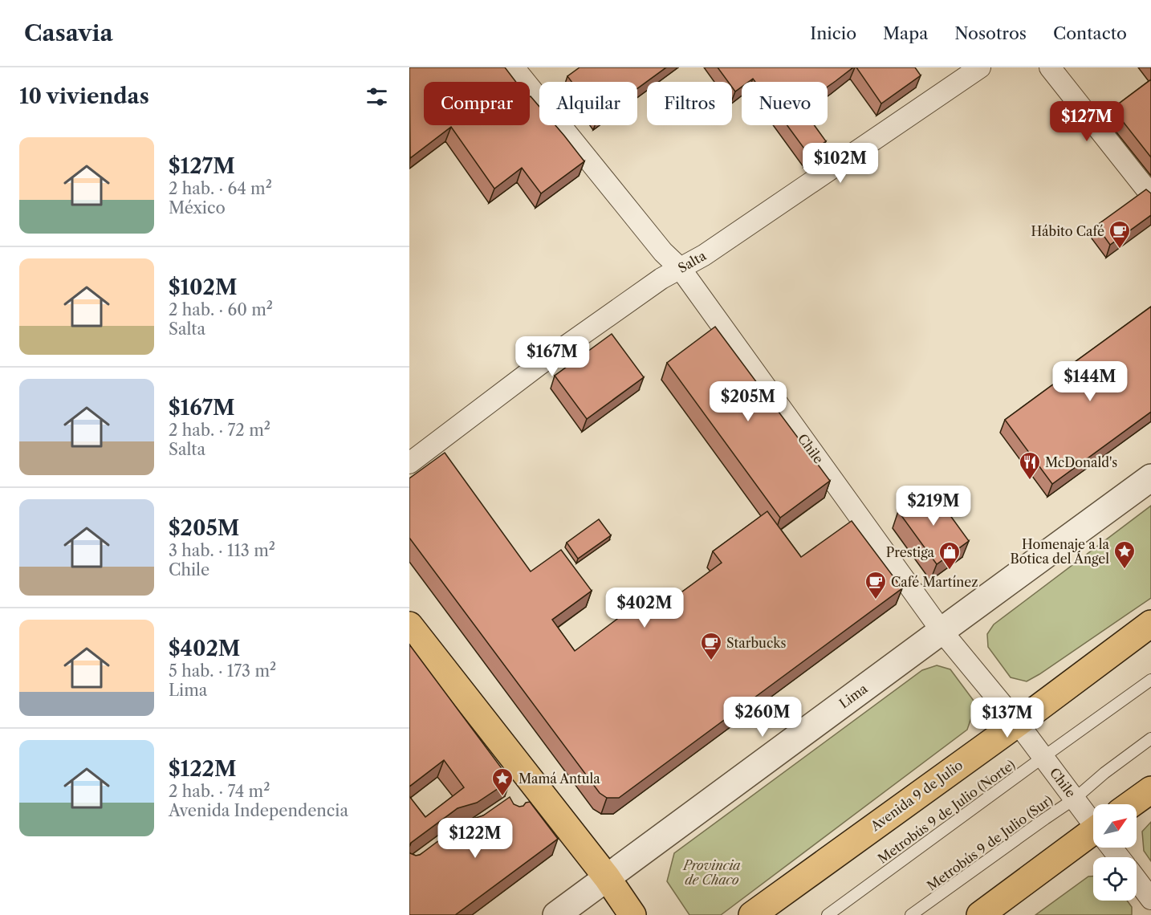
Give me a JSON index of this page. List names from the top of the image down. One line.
{"streets":{"main road":["Avenida 9 de Julio"],"street":["Salta","Chile","Lima"],"lane":["Metrobús 9 de Julio (Norte)","Metrobús 9 de Julio (Sur)"]},"crossings":[["Salta","Chile"],["Chile","Lima"],["Chile","Avenida 9 de Julio"],["Chile","Metrobús 9 de Julio (Norte)"],["Chile","Metrobús 9 de Julio (Sur)"]],"parks":["Provincia de Chaco"],"places":{"cafe":["Hábito Café","Café Martínez","Starbucks"],"restaurant":["McDonald's"],"place":["Homenaje a la Botica del Ángel","Mamá Antula"],"shop":["Prestiga"]},"north":"top right","page":{"header":"Casavia","nav":["Inicio","Mapa","Nosotros","Contacto"],"heading":"10 viviendas","chip":["Comprar","Alquilar","Filtros","Nuevo"],"price":["$127M","$102M","$167M","$144M","$205M","$219M","$402M","$260M","$137M","$122M"],"list":[{"name":"$127M","note":"2 hab. · 64 m² · México"},{"name":"$102M","note":"2 hab. · 60 m² · Salta"},{"name":"$167M","note":"2 hab. · 72 m² · Salta"},{"name":"$205M","note":"3 hab. · 113 m² · Chile"},{"name":"$402M","note":"5 hab. · 173 m² · Lima"},{"name":"$122M","note":"2 hab. · 74 m² · Avenida Independencia"}]}}
